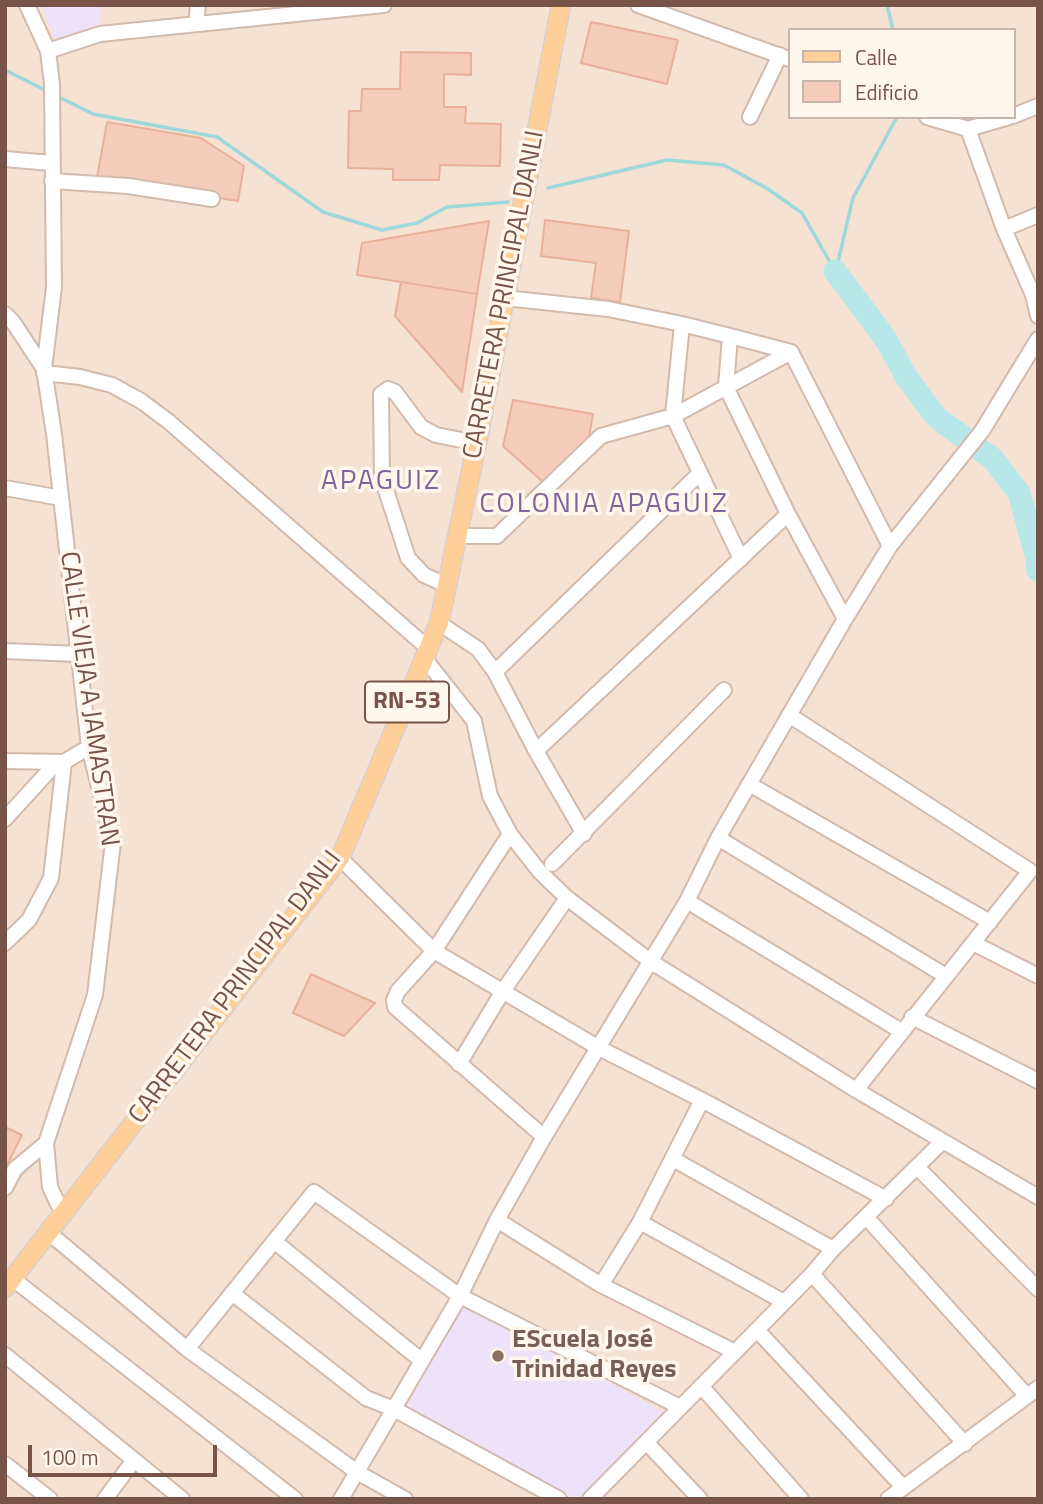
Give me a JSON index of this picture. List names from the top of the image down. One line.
{"streets":{"main road":["CARRETERA PRINCIPAL DANLI","RN-53"],"street":["CALLE VIEJA A JAMASTRAN"]},"crossings":[["CARRETERA PRINCIPAL DANLI","CALLE VIEJA A JAMASTRAN"]],"districts":["APAGUIZ","COLONIA APAGUIZ"],"places":["EScuela José Trinidad Reyes"],"legend":["Calle","Edificio"],"scale_bar":"100 m"}
